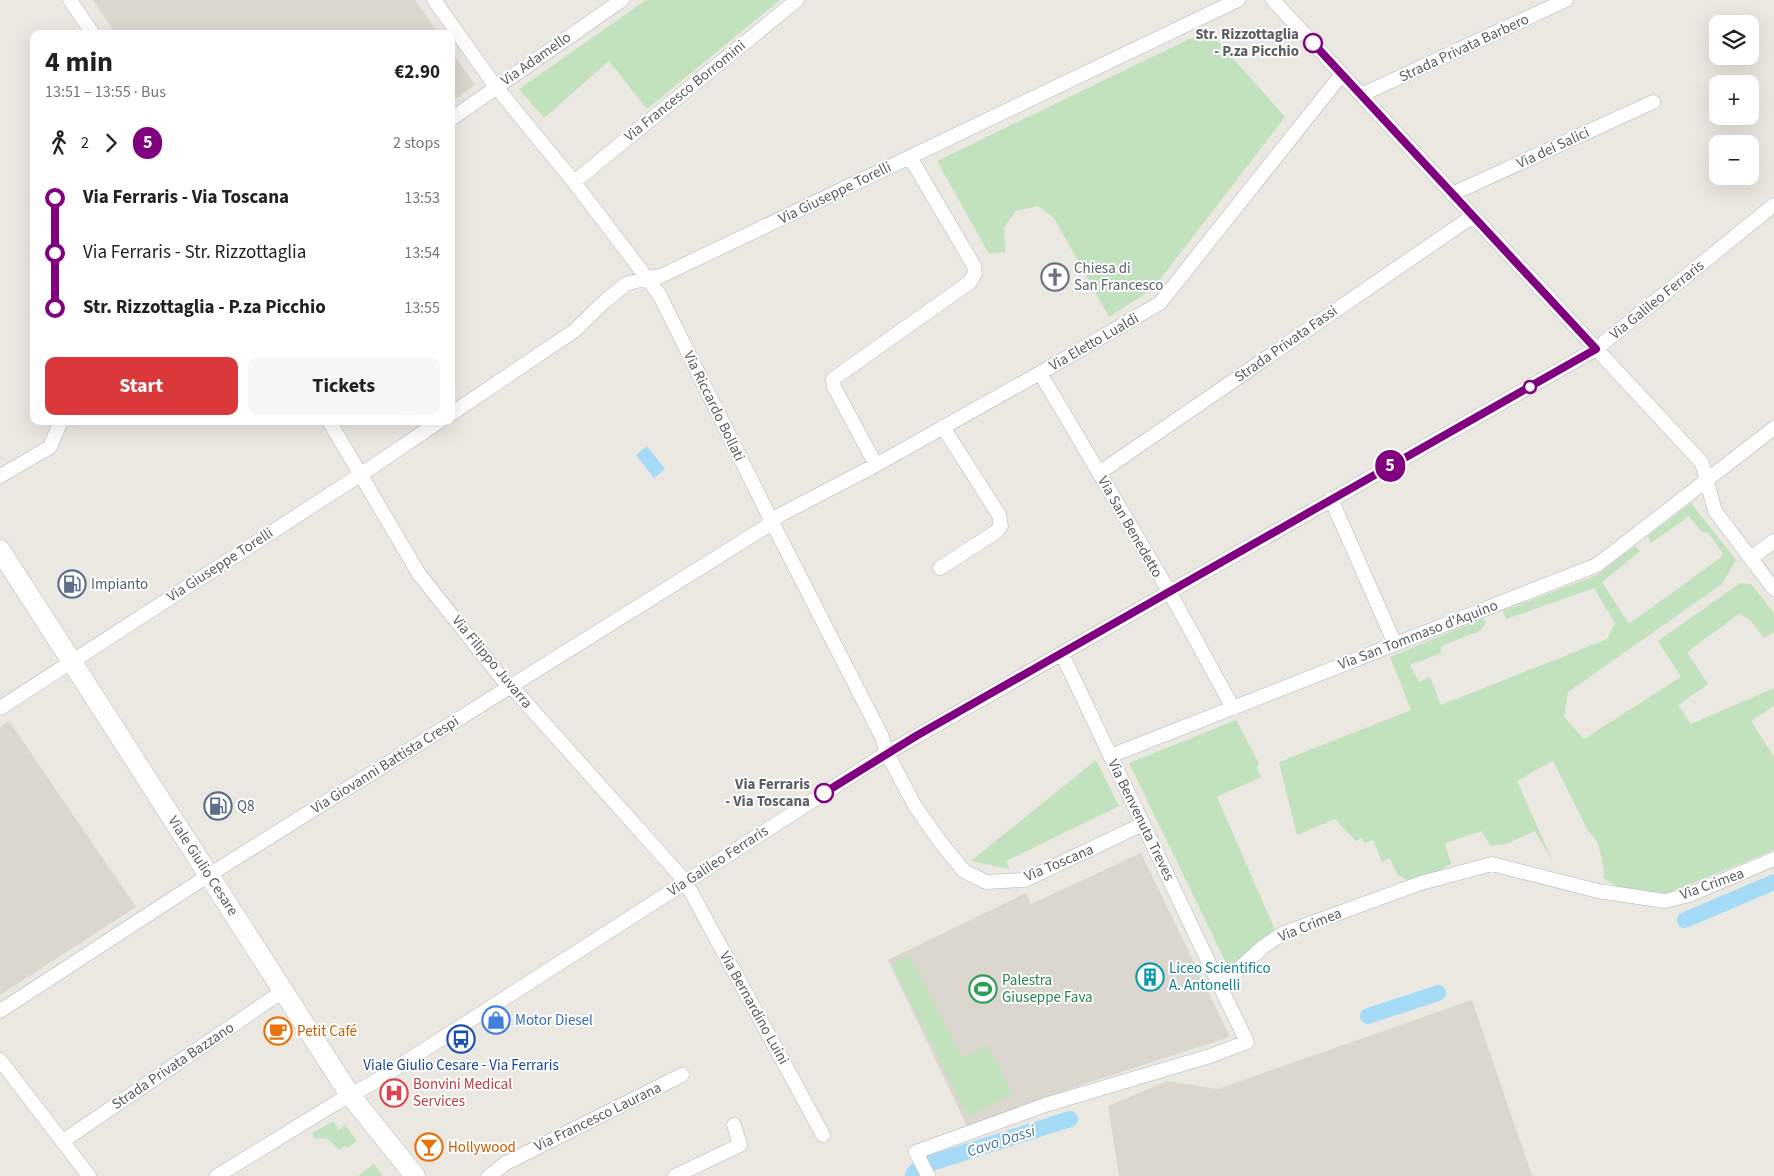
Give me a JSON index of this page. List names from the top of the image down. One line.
{"streets":{"main road":["Viale Giulio Cesare"],"street":["Strada Privata Barbero","Via Adamello","Via Francesco Borromini","Via dei Salici","Via Giuseppe Torelli","Via Galileo Ferraris","Via Eletto Lualdi","Strada Privata Fassi","Via Riccardo Bollati","Via San Benedetto","Via San Tommaso d'Aquino","Via Filippo Juvarra","Via Giovanni Battista Crespi","Via Benvenuta Treves","Via Toscana","Via Crimea","Via Bernardino Luini","Strada Privata Bazzano","Via Francesco Laurana"]},"crossings":[["Via Adamello","Via Riccardo Bollati"],["Via Francesco Borromini","Via Riccardo Bollati"],["Via Giuseppe Torelli","Via Riccardo Bollati"],["Via Giuseppe Torelli","Via Filippo Juvarra"],["Via Giuseppe Torelli","Viale Giulio Cesare"],["Via Galileo Ferraris","Via Riccardo Bollati"],["Via Galileo Ferraris","Via San Benedetto"],["Via Galileo Ferraris","Via Filippo Juvarra"],["Via Galileo Ferraris","Via Benvenuta Treves"],["Via Galileo Ferraris","Via Toscana"],["Via Galileo Ferraris","Viale Giulio Cesare"],["Via Galileo Ferraris","Via Bernardino Luini"],["Via Eletto Lualdi","Via Riccardo Bollati"],["Via Eletto Lualdi","Via San Benedetto"],["Via Eletto Lualdi","Via Giovanni Battista Crespi"],["Strada Privata Fassi","Via San Benedetto"],["Via Riccardo Bollati","Via Giovanni Battista Crespi"],["Via Riccardo Bollati","Via Toscana"],["Via San Benedetto","Via San Tommaso d'Aquino"],["Via San Tommaso d'Aquino","Via Benvenuta Treves"],["Via Filippo Juvarra","Via Giovanni Battista Crespi"],["Via Filippo Juvarra","Via Bernardino Luini"],["Via Giovanni Battista Crespi","Viale Giulio Cesare"],["Via Benvenuta Treves","Via Toscana"],["Via Benvenuta Treves","Via Crimea"],["Viale Giulio Cesare","Strada Privata Bazzano"]],"water":["Cavo Dassi"],"places":{"other":["Str. Rizzottaglia - P.za Picchio","Via Ferraris - Via Toscana"],"church":["Chiesa di San Francesco"],"fuel station":["Impianto","Q8"],"building":["Liceo Scientifico A. Antonelli"],"sports":["Palestra Giuseppe Fava"],"shop":["Motor Diesel"],"cafe":["Petit Café"],"bus stop":["Viale Giulio Cesare - Via Ferraris"],"hospital":["Bonvini Medical Services"],"bar":["Hollywood"]},"lines":["bus line 5"],"page":{"on_map":"5","map_buttons":["+","−"],"heading":["4 min","13:51 – 13:55 · Bus","€2.90"],"legs":["2","5","2 stops"],"list":[{"name":"Via Ferraris - Via Toscana","value":"13:53"},{"name":"Via Ferraris - Str. Rizzottaglia","value":"13:54"},{"name":"Str. Rizzottaglia - P.za Picchio","value":"13:55"}],"buttons":["Start","Tickets"]}}
